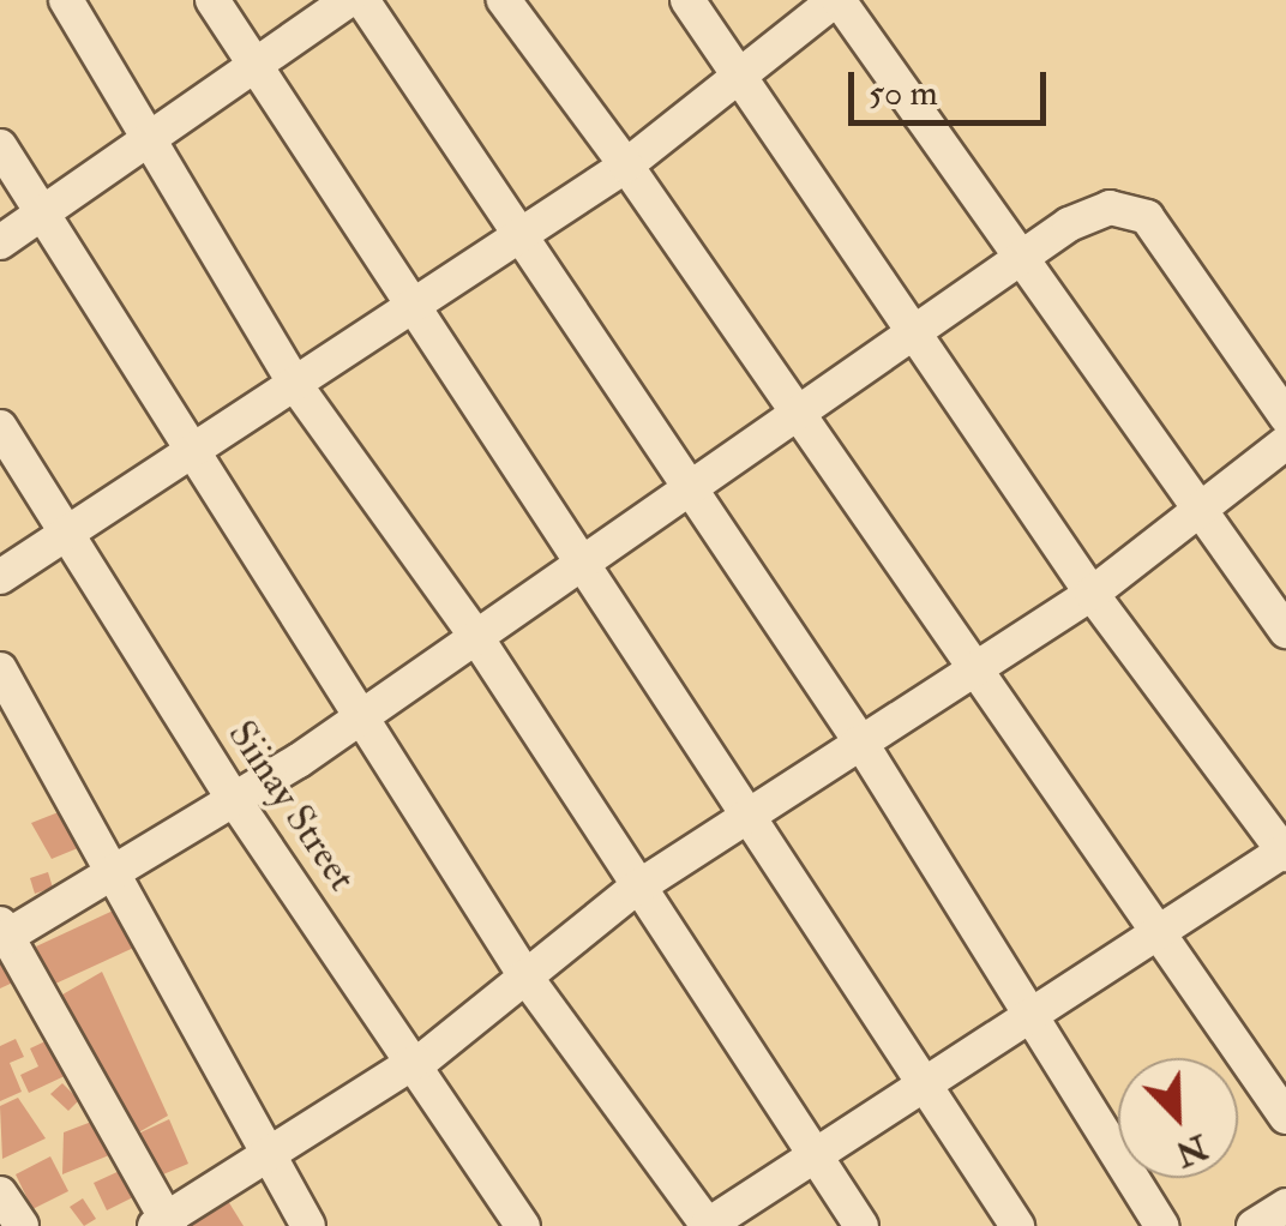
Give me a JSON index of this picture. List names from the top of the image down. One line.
{"streets":{"street":["Siinay Street"]},"scale_bar":"50 m","north":"bottom right"}
